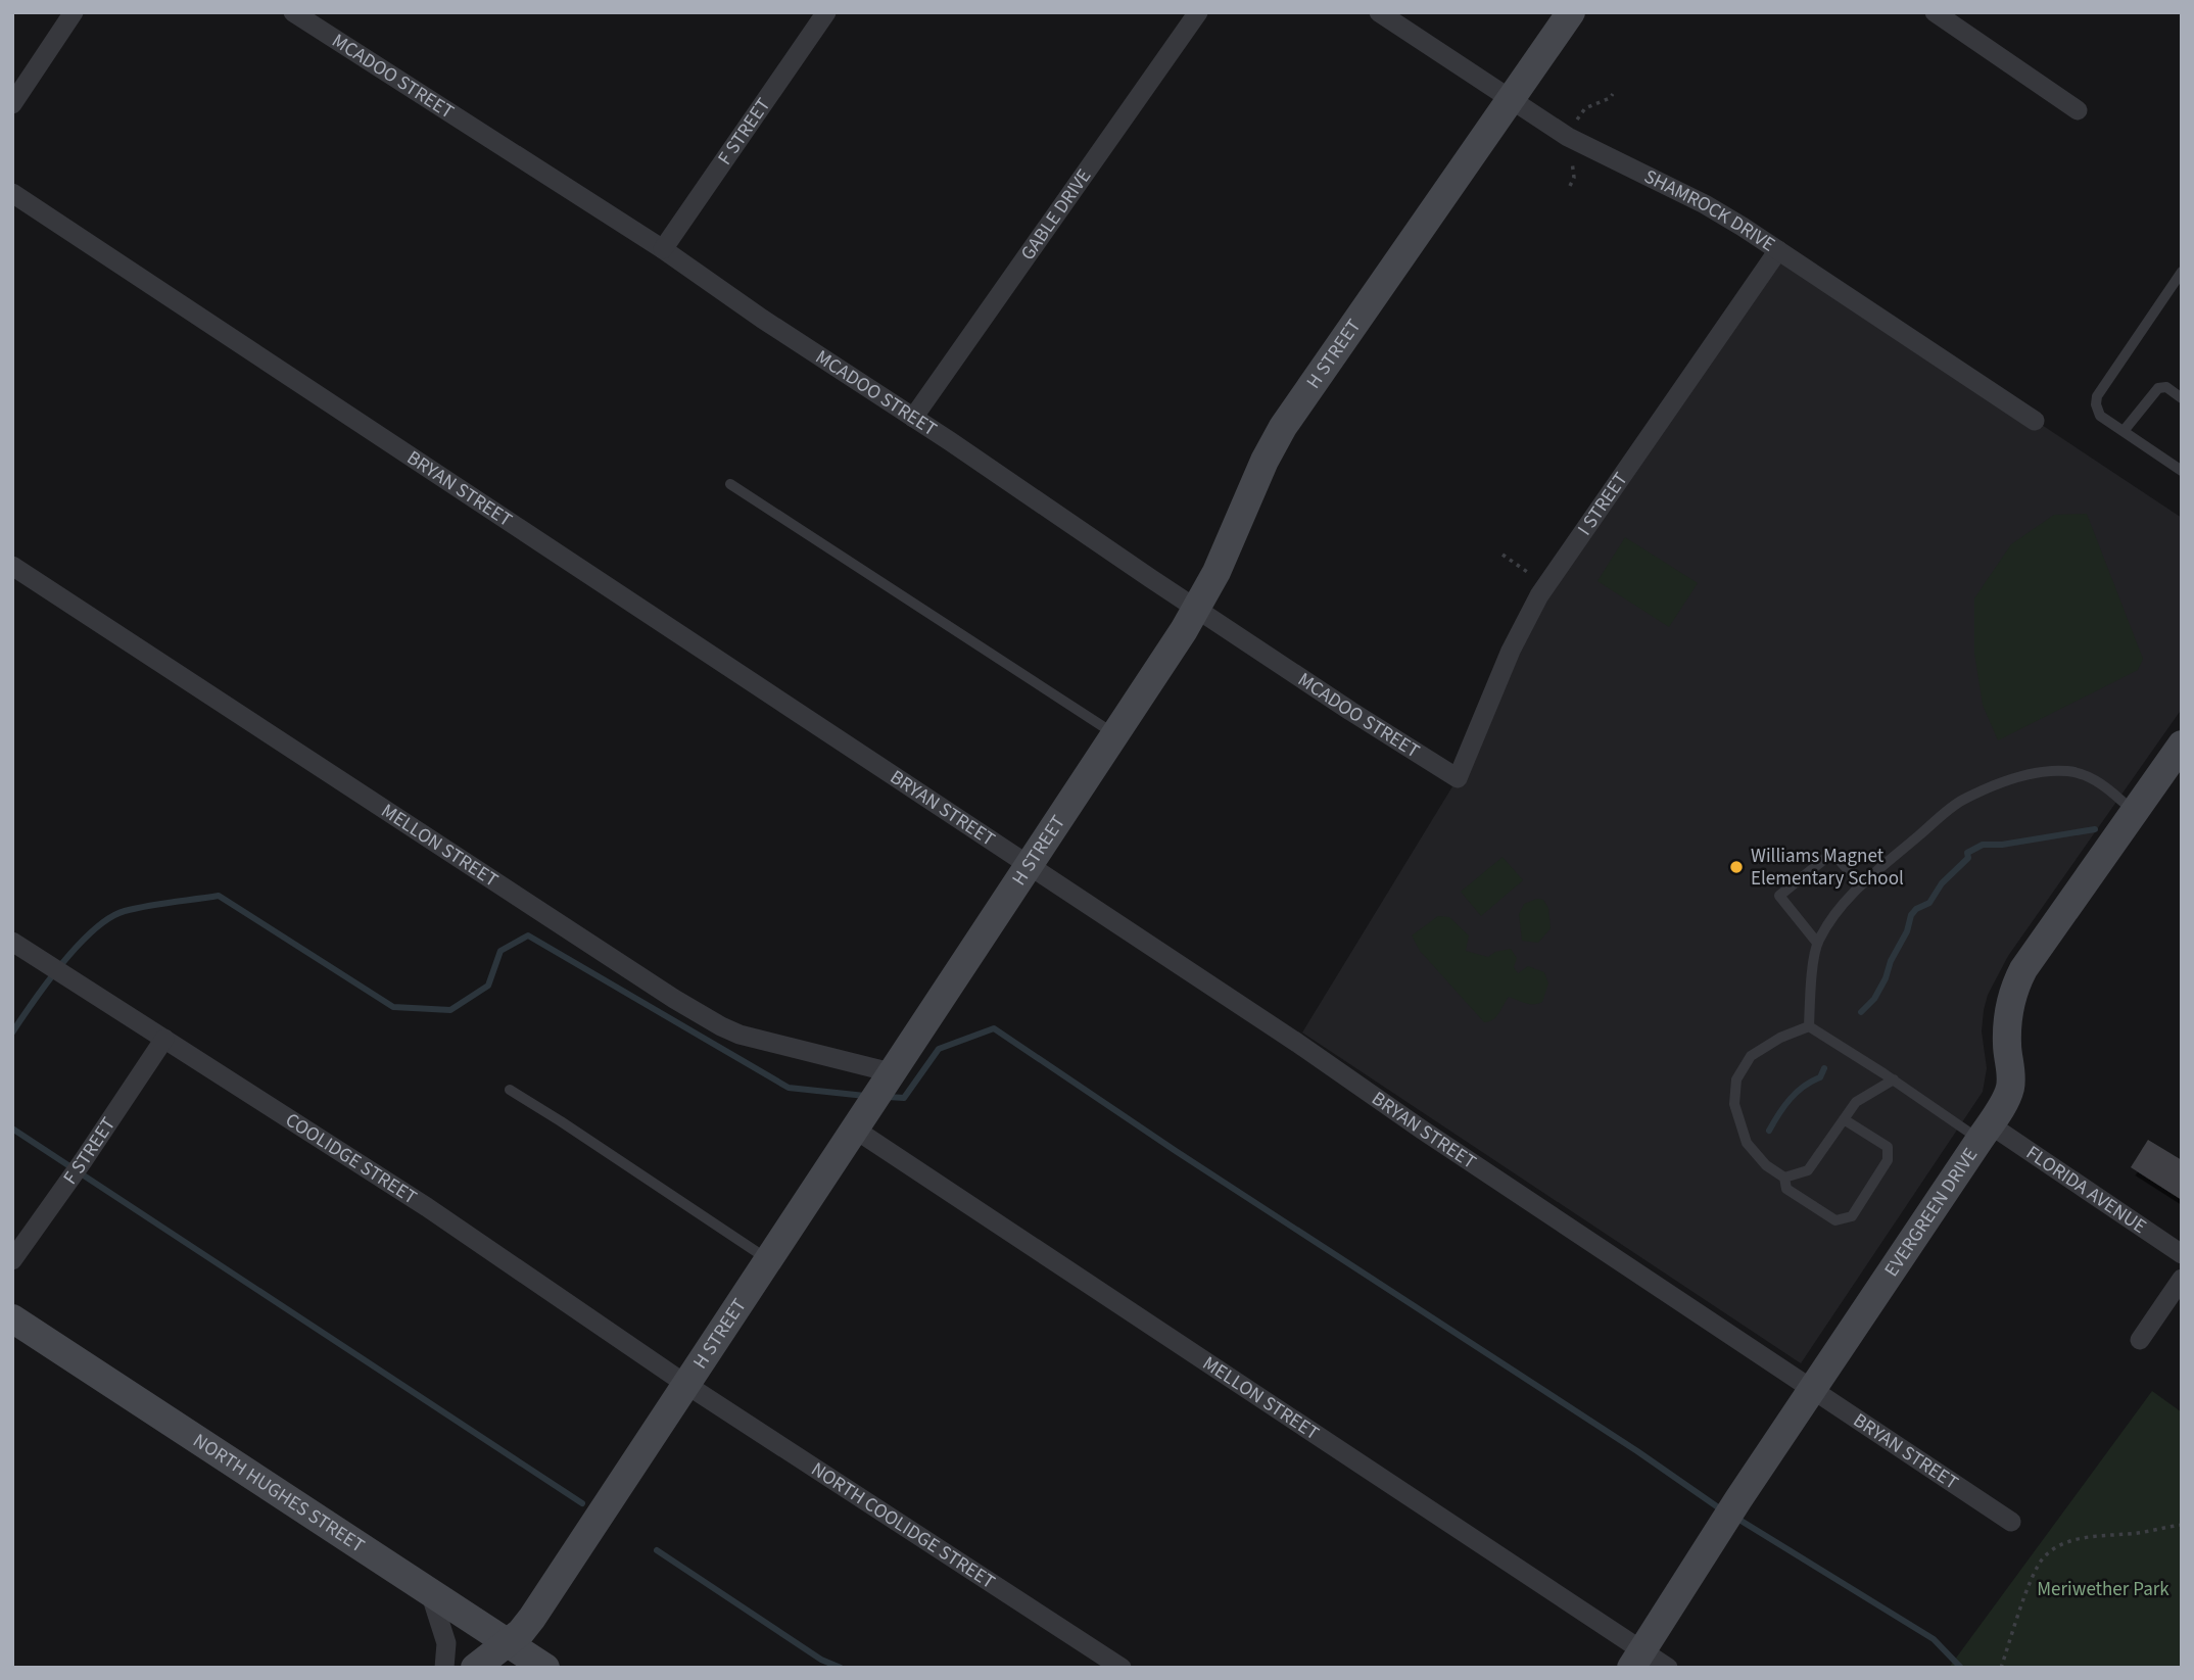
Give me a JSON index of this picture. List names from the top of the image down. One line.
{"streets":{"street":["MCADOO STREET","F STREET","SHAMROCK DRIVE","GABLE DRIVE","H STREET","BRYAN STREET","I STREET","MELLON STREET","COOLIDGE STREET","FLORIDA AVENUE","EVERGREEN DRIVE","NORTH HUGHES STREET","NORTH COOLIDGE STREET"]},"crossings":[["MCADOO STREET","F STREET"],["MCADOO STREET","GABLE DRIVE"],["MCADOO STREET","H STREET"],["MCADOO STREET","I STREET"],["F STREET","COOLIDGE STREET"],["SHAMROCK DRIVE","H STREET"],["SHAMROCK DRIVE","I STREET"],["H STREET","BRYAN STREET"],["H STREET","MELLON STREET"],["H STREET","COOLIDGE STREET"],["H STREET","NORTH HUGHES STREET"],["H STREET","NORTH COOLIDGE STREET"],["BRYAN STREET","EVERGREEN DRIVE"],["MELLON STREET","EVERGREEN DRIVE"],["COOLIDGE STREET","NORTH COOLIDGE STREET"],["FLORIDA AVENUE","EVERGREEN DRIVE"]],"parks":["Meriwether Park"],"places":["Williams Magnet Elementary School"]}
